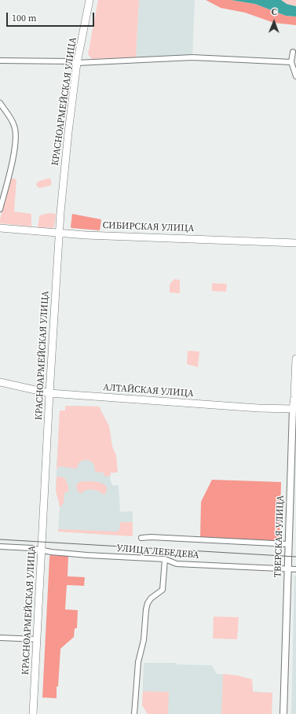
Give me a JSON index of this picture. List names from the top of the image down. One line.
{"streets":{"main road":["КРАСНОАРМЕЙСКАЯ УЛИЦА","СИБИРСКАЯ УЛИЦА","АЛТАЙСКАЯ УЛИЦА","ТВЕРСКАЯ УЛИЦА"],"street":["УЛИЦА ЛЕБЕДЕВА"]},"crossings":[["КРАСНОАРМЕЙСКАЯ УЛИЦА","СИБИРСКАЯ УЛИЦА"],["КРАСНОАРМЕЙСКАЯ УЛИЦА","АЛТАЙСКАЯ УЛИЦА"],["КРАСНОАРМЕЙСКАЯ УЛИЦА","УЛИЦА ЛЕБЕДЕВА"],["АЛТАЙСКАЯ УЛИЦА","ТВЕРСКАЯ УЛИЦА"],["ТВЕРСКАЯ УЛИЦА","УЛИЦА ЛЕБЕДЕВА"]],"scale_bar":"100 m","north":"top"}
